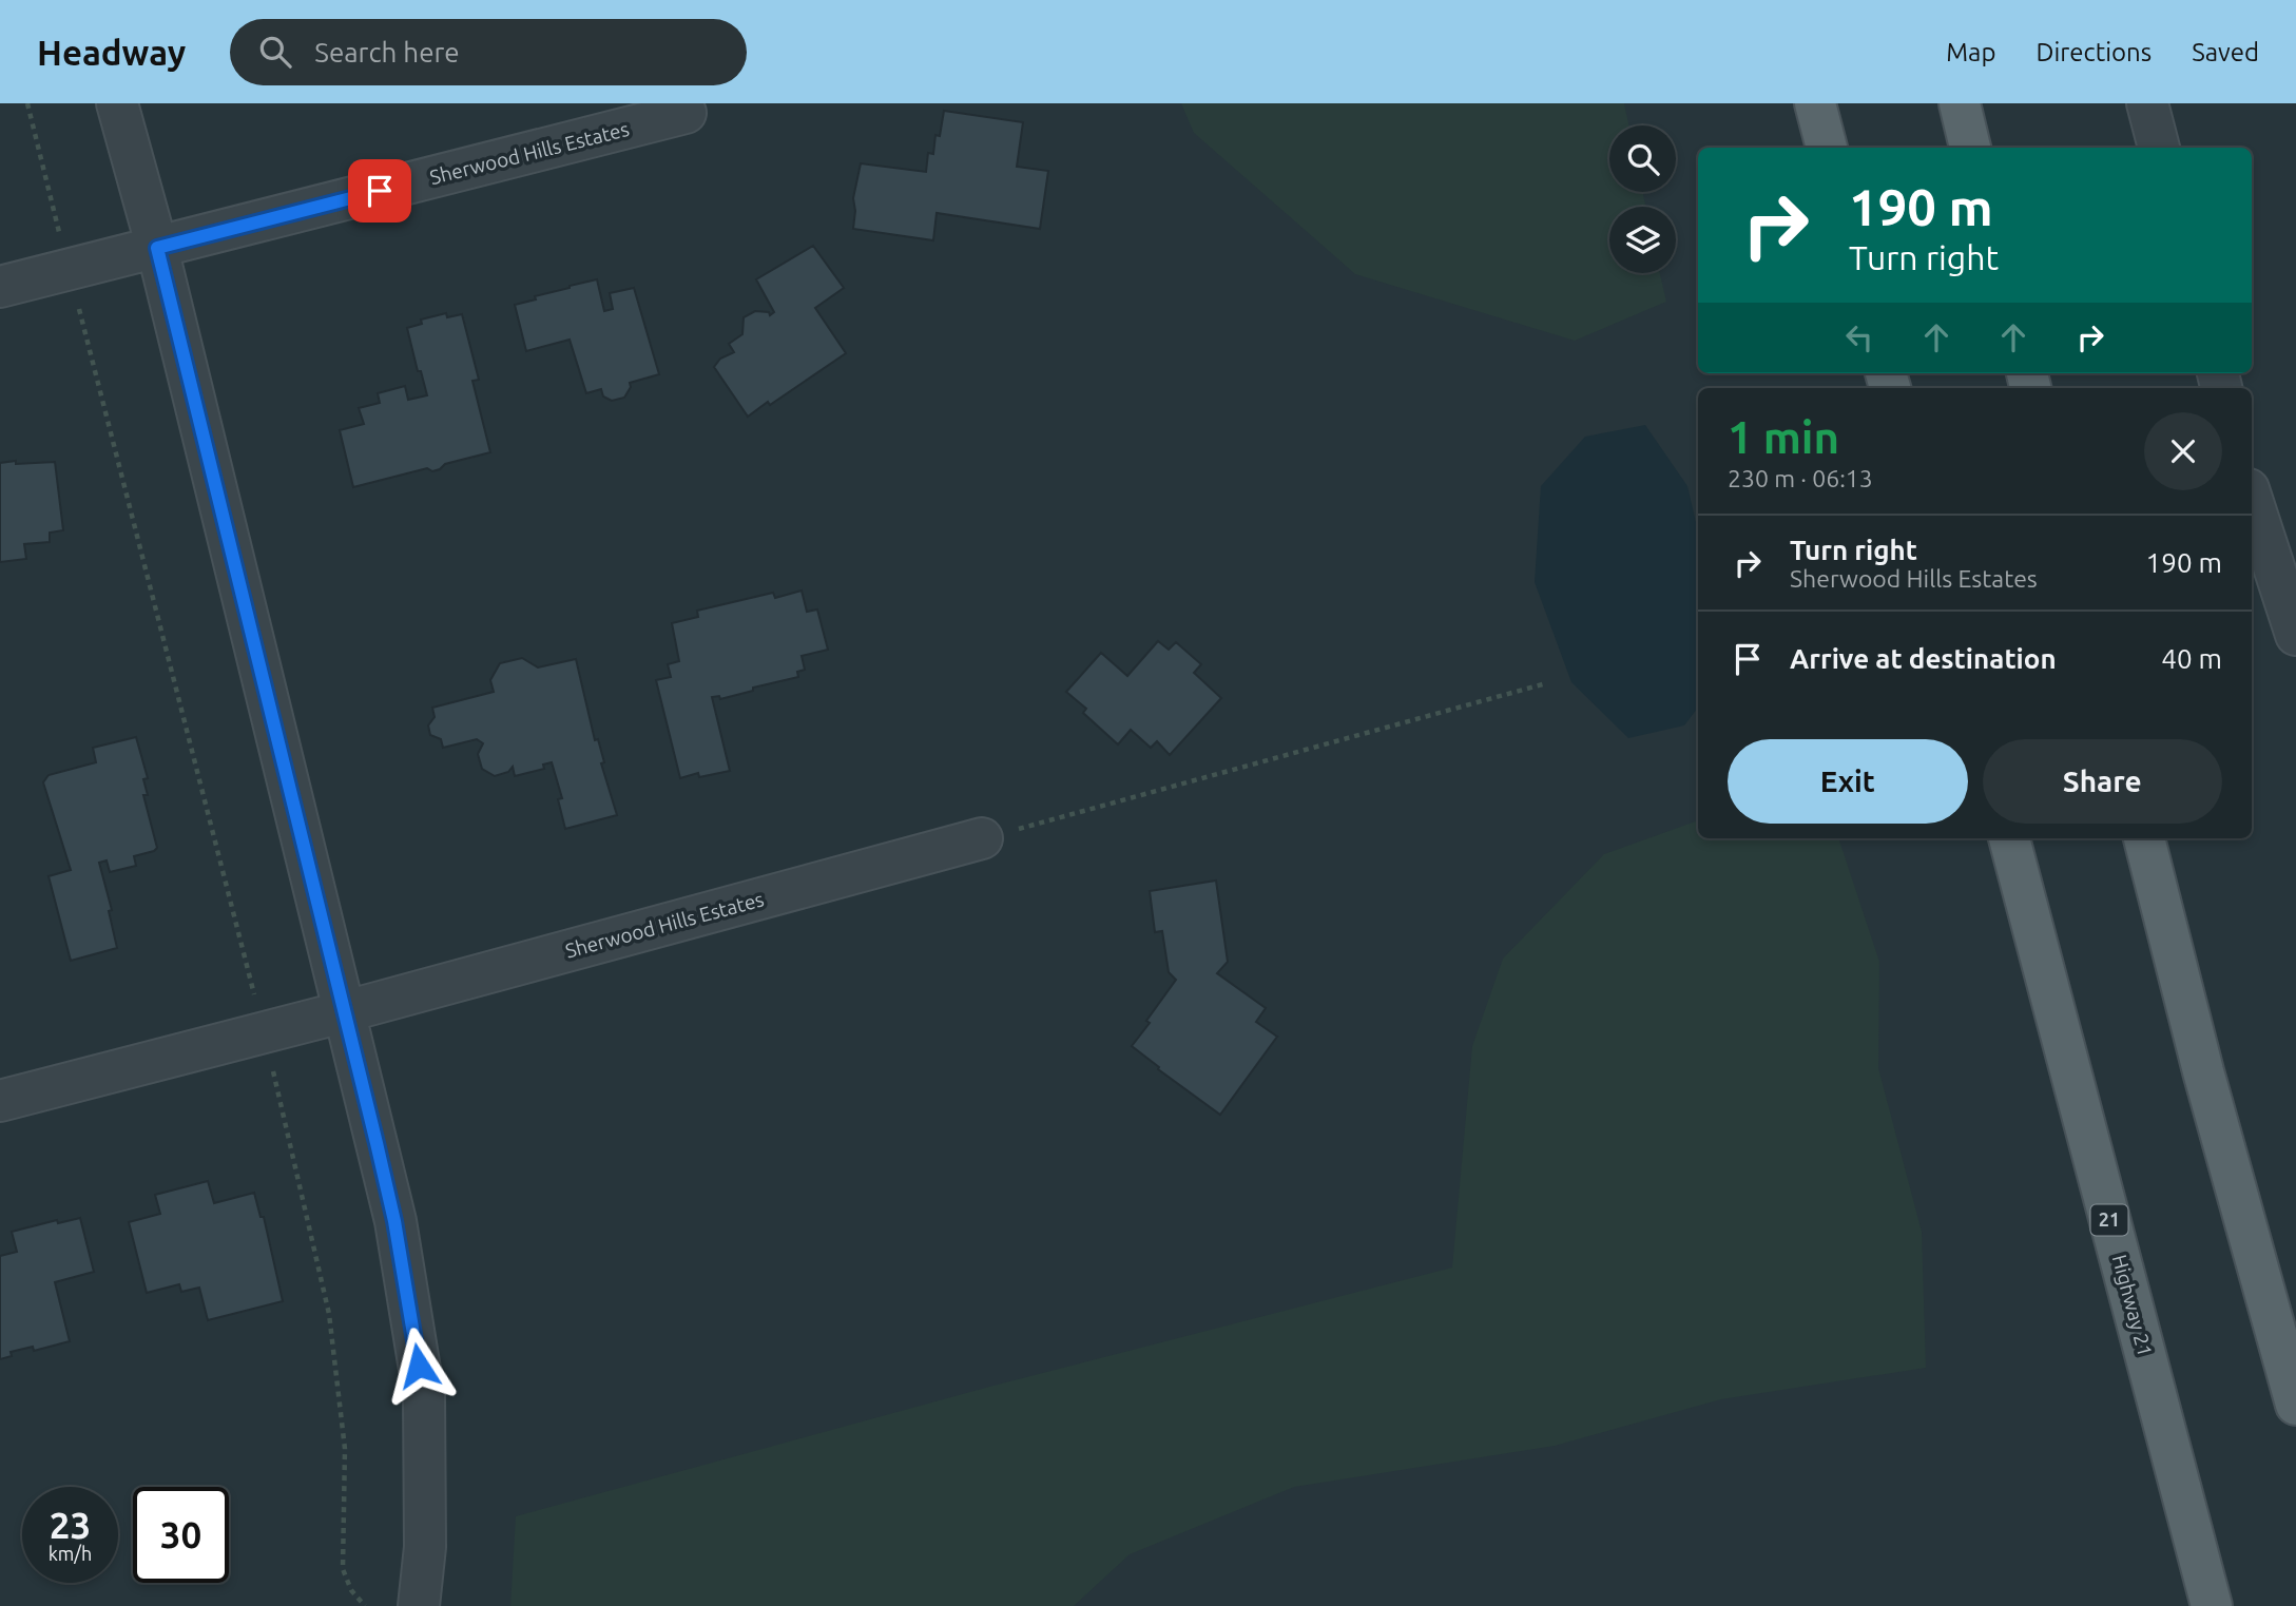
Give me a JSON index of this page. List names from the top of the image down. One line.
{"streets":{"main road":["21","Highway 21"],"street":["Sherwood Hills Estates"]},"page":{"header":"Headway","search":"Search here","nav":["Map","Directions","Saved"],"turn":["190 m","Turn right"],"heading":["1 min","230 m · 06:13"],"list":[{"name":"Turn right","note":"Sherwood Hills Estates","value":"190 m"},{"name":"Arrive at destination","value":"40 m"}],"buttons":["Exit","Share"],"speed":"23 km/h","limit":"30"}}
